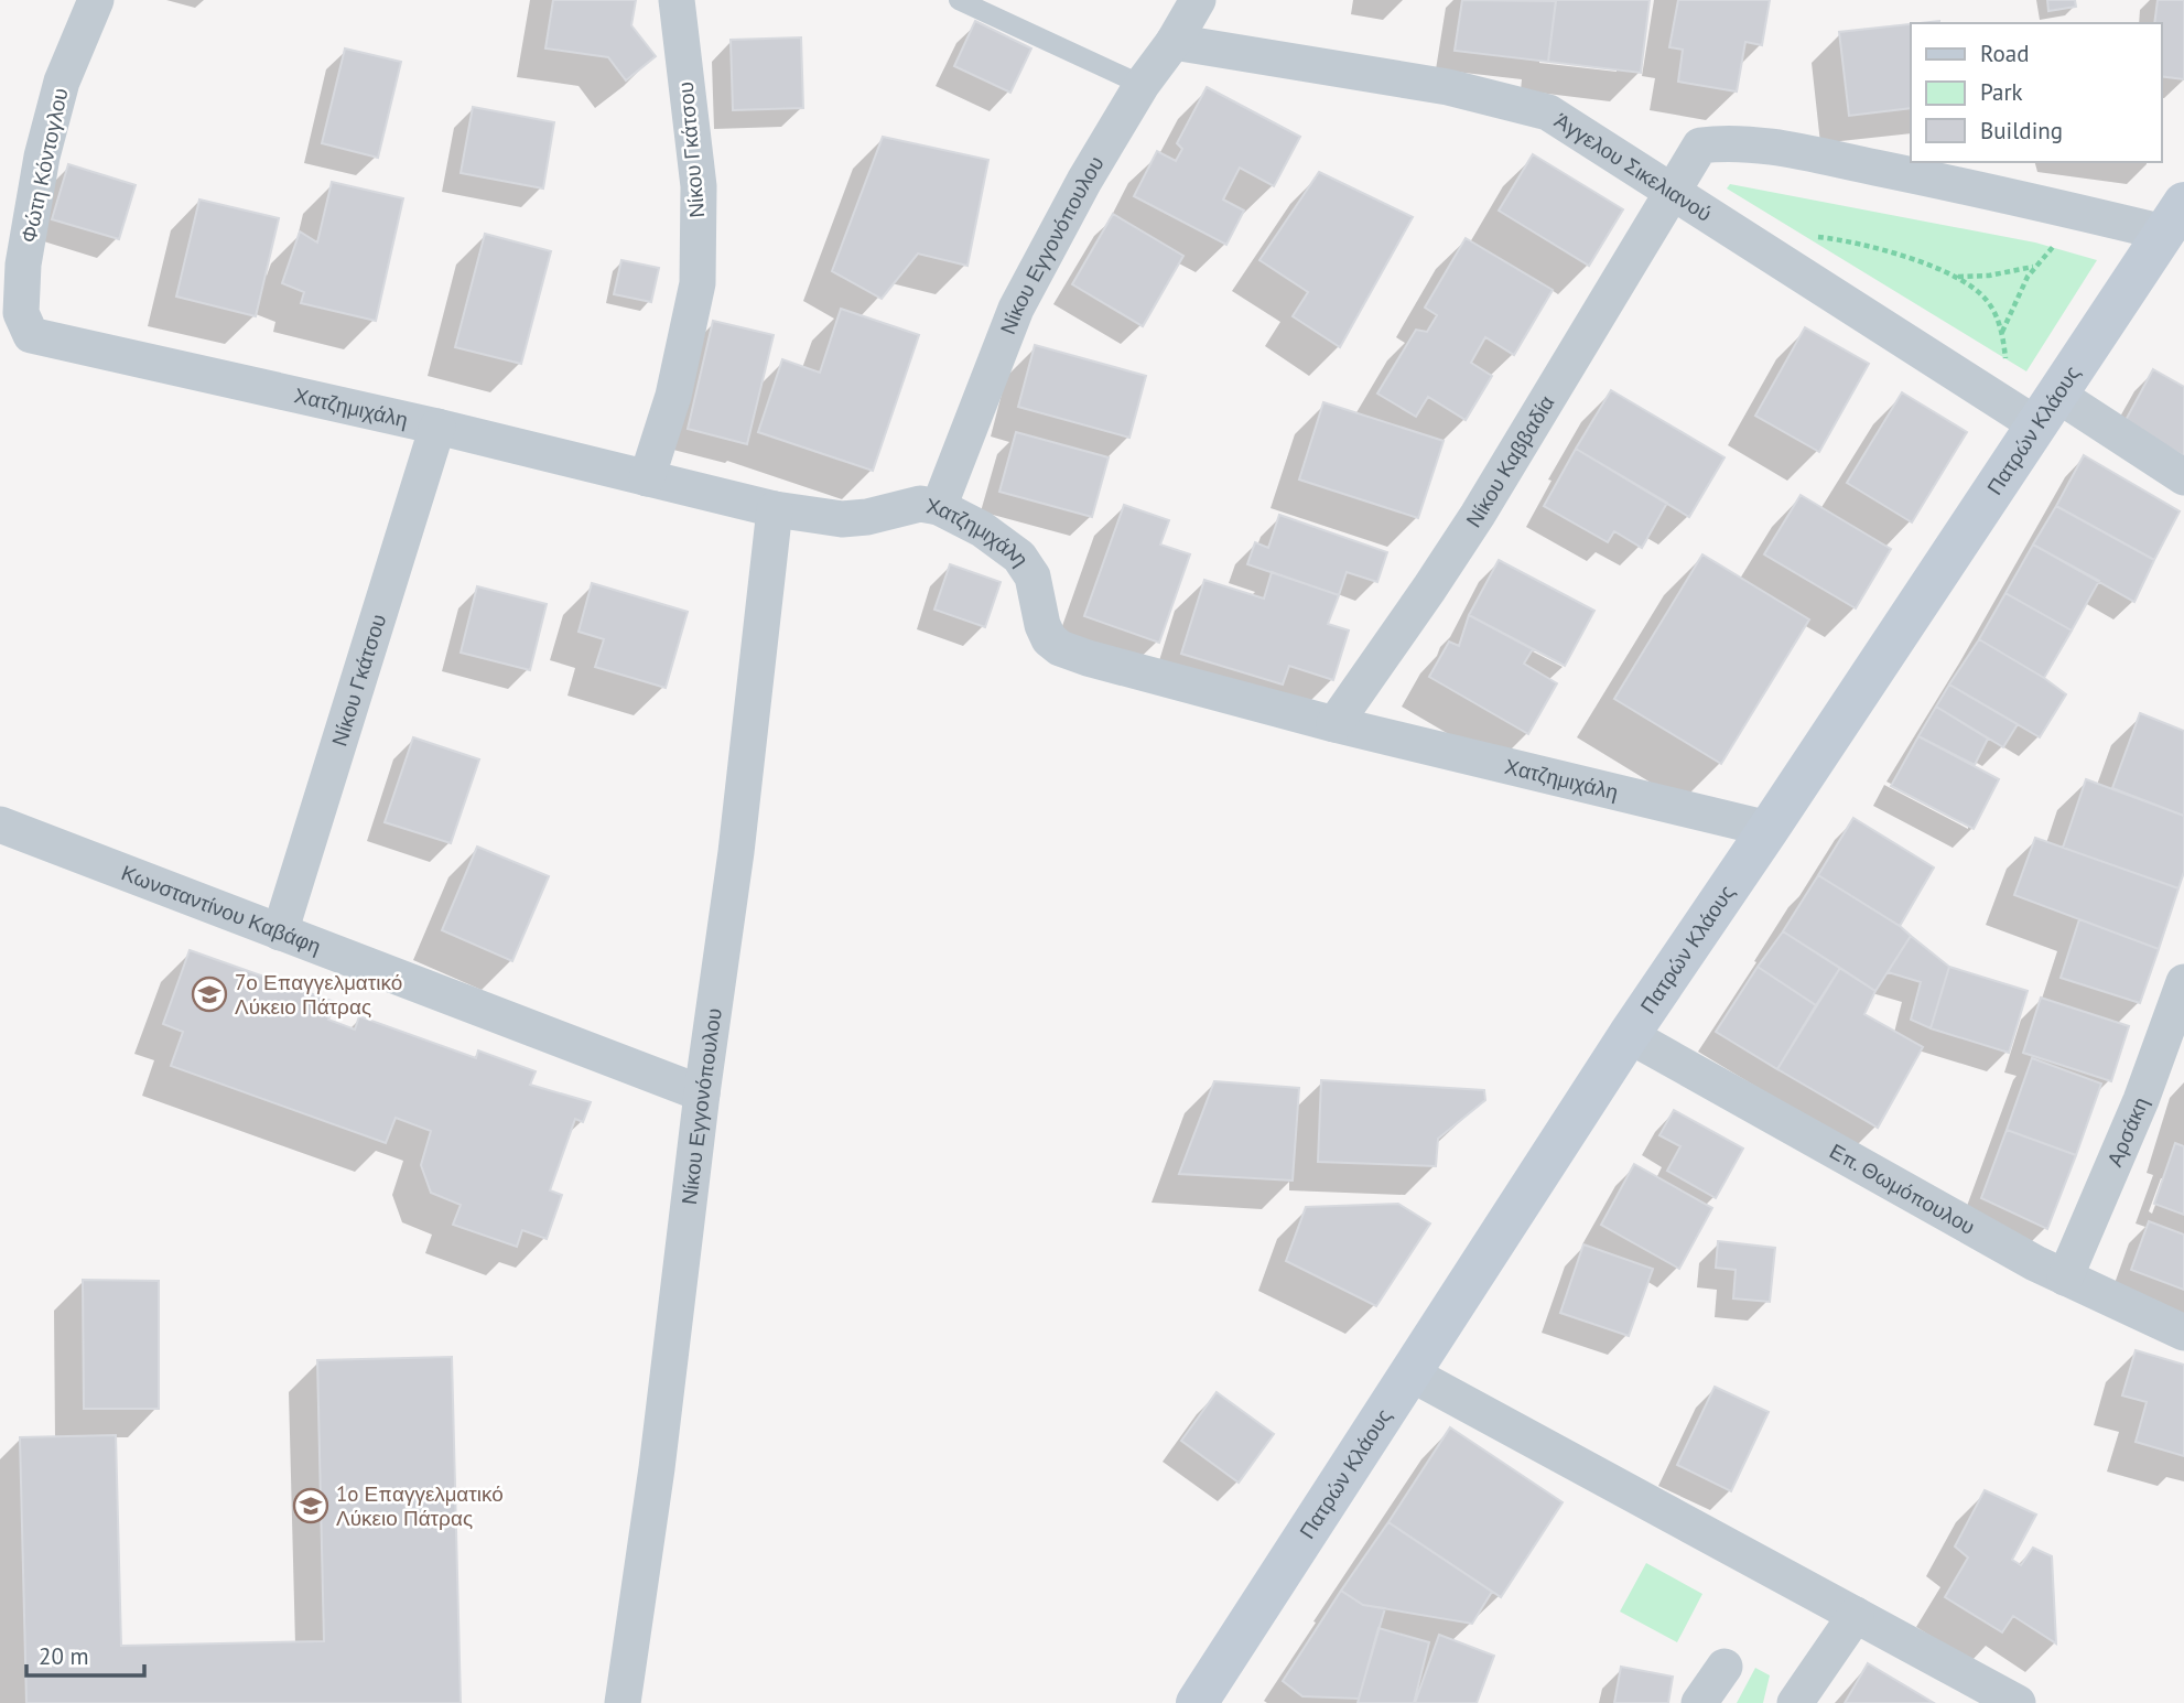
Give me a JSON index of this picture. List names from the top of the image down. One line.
{"streets":{"main road":["Πατρών Κλάους"],"street":["Νίκου Γκάτσου","Φώτη Κόντογλου","Άγγελου Σικελιανού","Νίκου Εγγονόπουλου","Χατζημιχάλη","Νίκου Καββαδία","Κωνσταντίνου Καβάφη","Αρσάκη","Επ. Θωμόπουλου"]},"crossings":[["Νίκου Γκάτσου","Χατζημιχάλη"],["Νίκου Γκάτσου","Κωνσταντίνου Καβάφη"],["Φώτη Κόντογλου","Χατζημιχάλη"],["Άγγελου Σικελιανού","Νίκου Εγγονόπουλου"],["Άγγελου Σικελιανού","Πατρών Κλάους"],["Άγγελου Σικελιανού","Νίκου Καββαδία"],["Νίκου Εγγονόπουλου","Χατζημιχάλη"],["Νίκου Εγγονόπουλου","Κωνσταντίνου Καβάφη"],["Χατζημιχάλη","Πατρών Κλάους"],["Χατζημιχάλη","Νίκου Καββαδία"],["Πατρών Κλάους","Νίκου Καββαδία"],["Πατρών Κλάους","Επ. Θωμόπουλου"],["Αρσάκη","Επ. Θωμόπουλου"]],"places":{"school or university":["7ο Επαγγελματικό Λύκειο Πάτρας","1o Επαγγελματικό Λύκειο Πάτρας"]},"legend":["Road","Park","Building"],"scale_bar":"20 m"}
